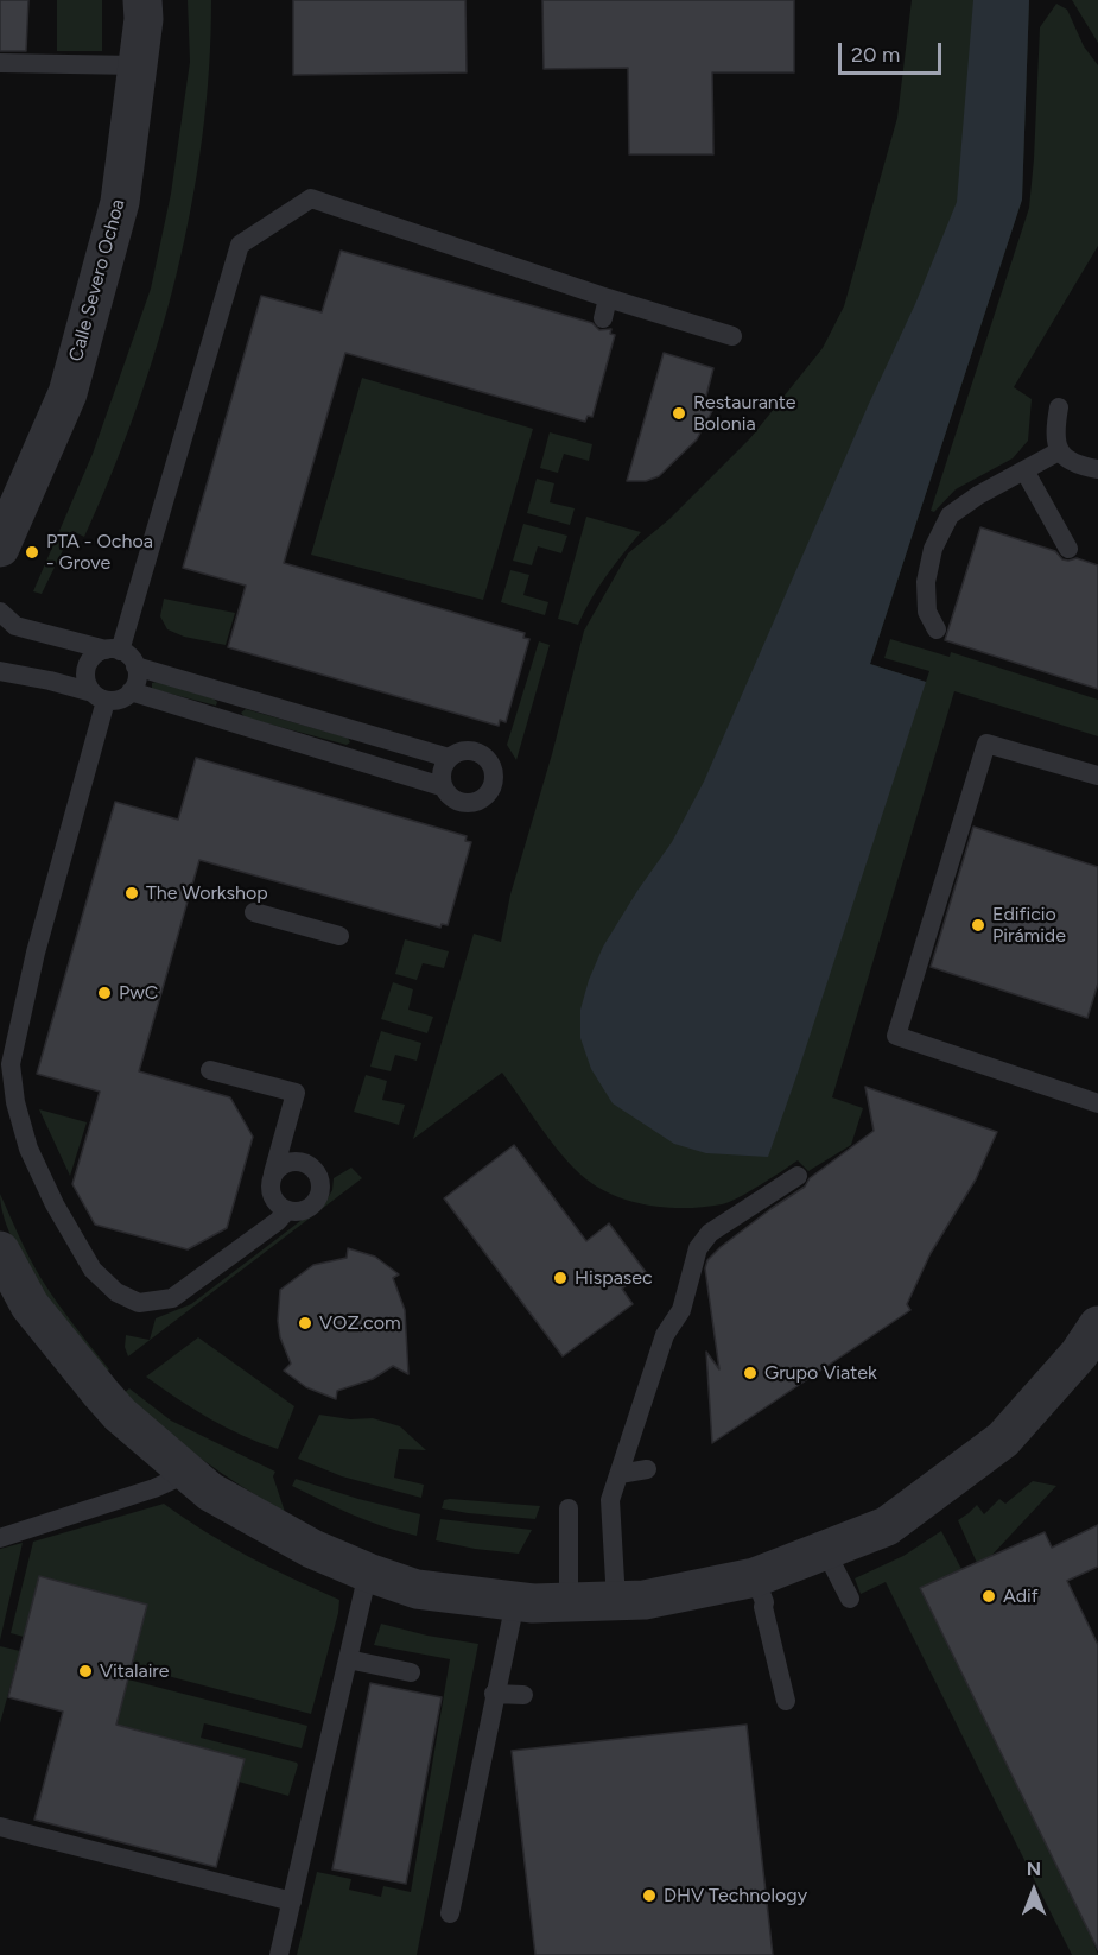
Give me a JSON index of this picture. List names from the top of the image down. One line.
{"streets":{"street":["Calle Severo Ochoa"]},"places":["Restaurante Bolonia","PTA - Ochoa - Grove","The Workshop","Edificio Pirámide","PwC","Hispasec","VOZ.com","Grupo Viatek","Adif","Vitalaire","DHV Technology"],"scale_bar":"20 m","north":"top"}
